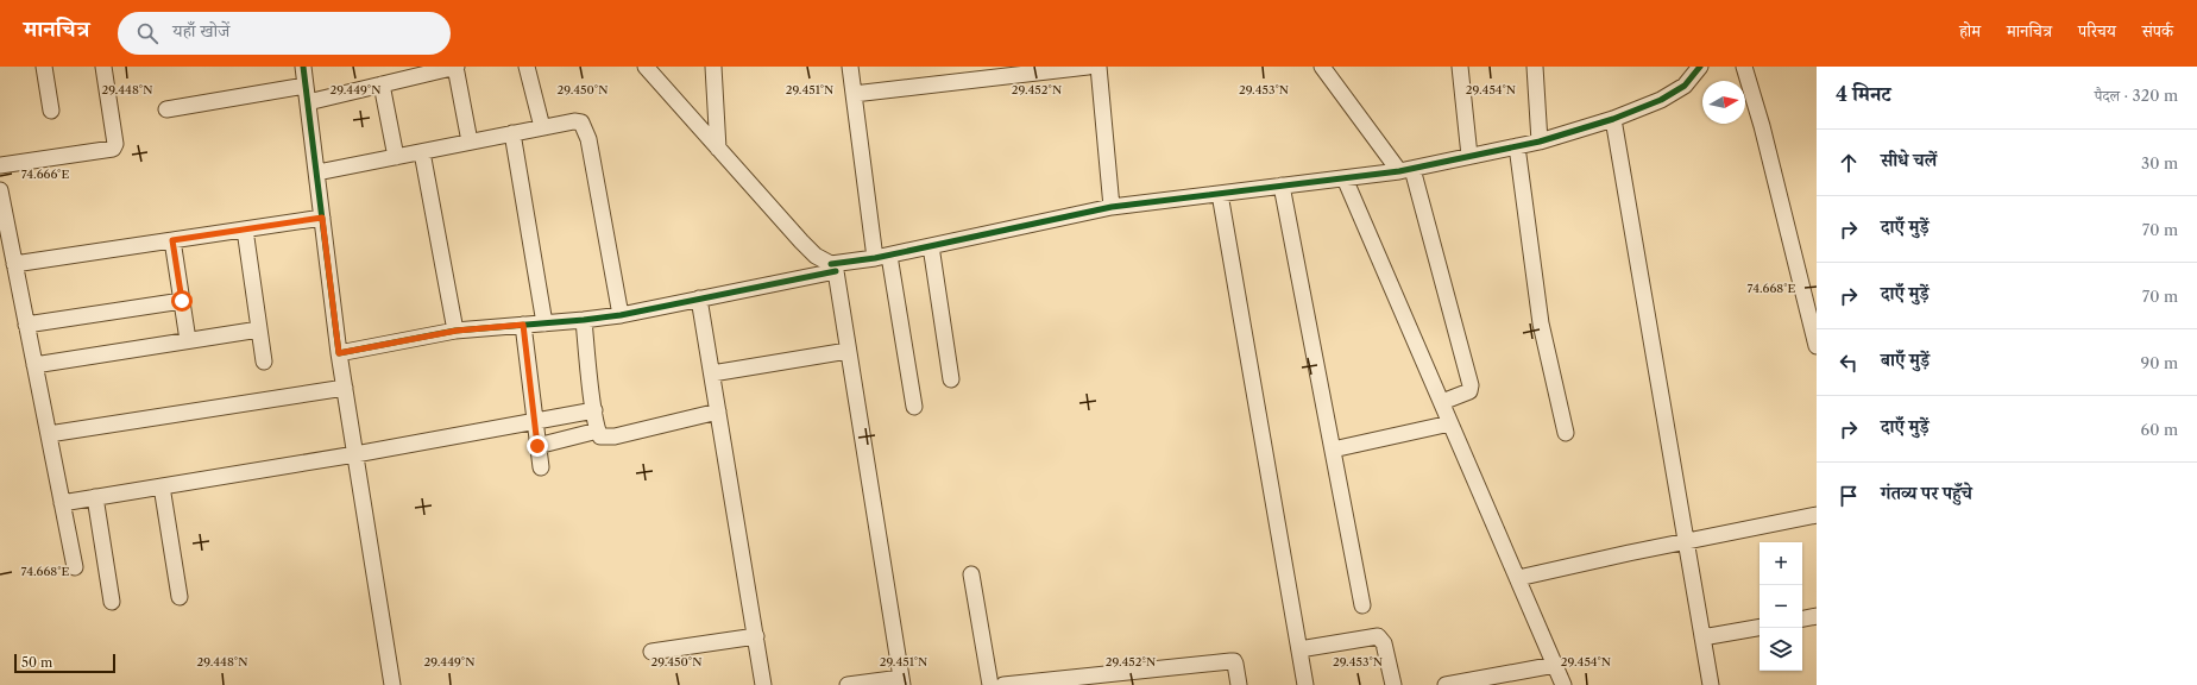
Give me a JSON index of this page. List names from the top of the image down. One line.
{"scale_bar":"50 m","north":"right","page":{"header":"मानचित्र","search":"यहाँ खोजें","nav":["होम","मानचित्र","परिचय","संपर्क"],"heading":["4 मिनट","पैदल · 320 m"],"list":[["सीधे चलें","30 m"],["दाएँ मुड़ें","70 m"],["दाएँ मुड़ें","70 m"],["बाएँ मुड़ें","90 m"],["दाएँ मुड़ें","60 m"],"गंतव्य पर पहुँचे"],"map_buttons":["+","−"],"scale":"50 m"},"coordinates":["29.448°N","29.449°N","29.450°N","29.451°N","29.452°N","29.453°N","29.454°N","74.666°E","74.668°E"]}
